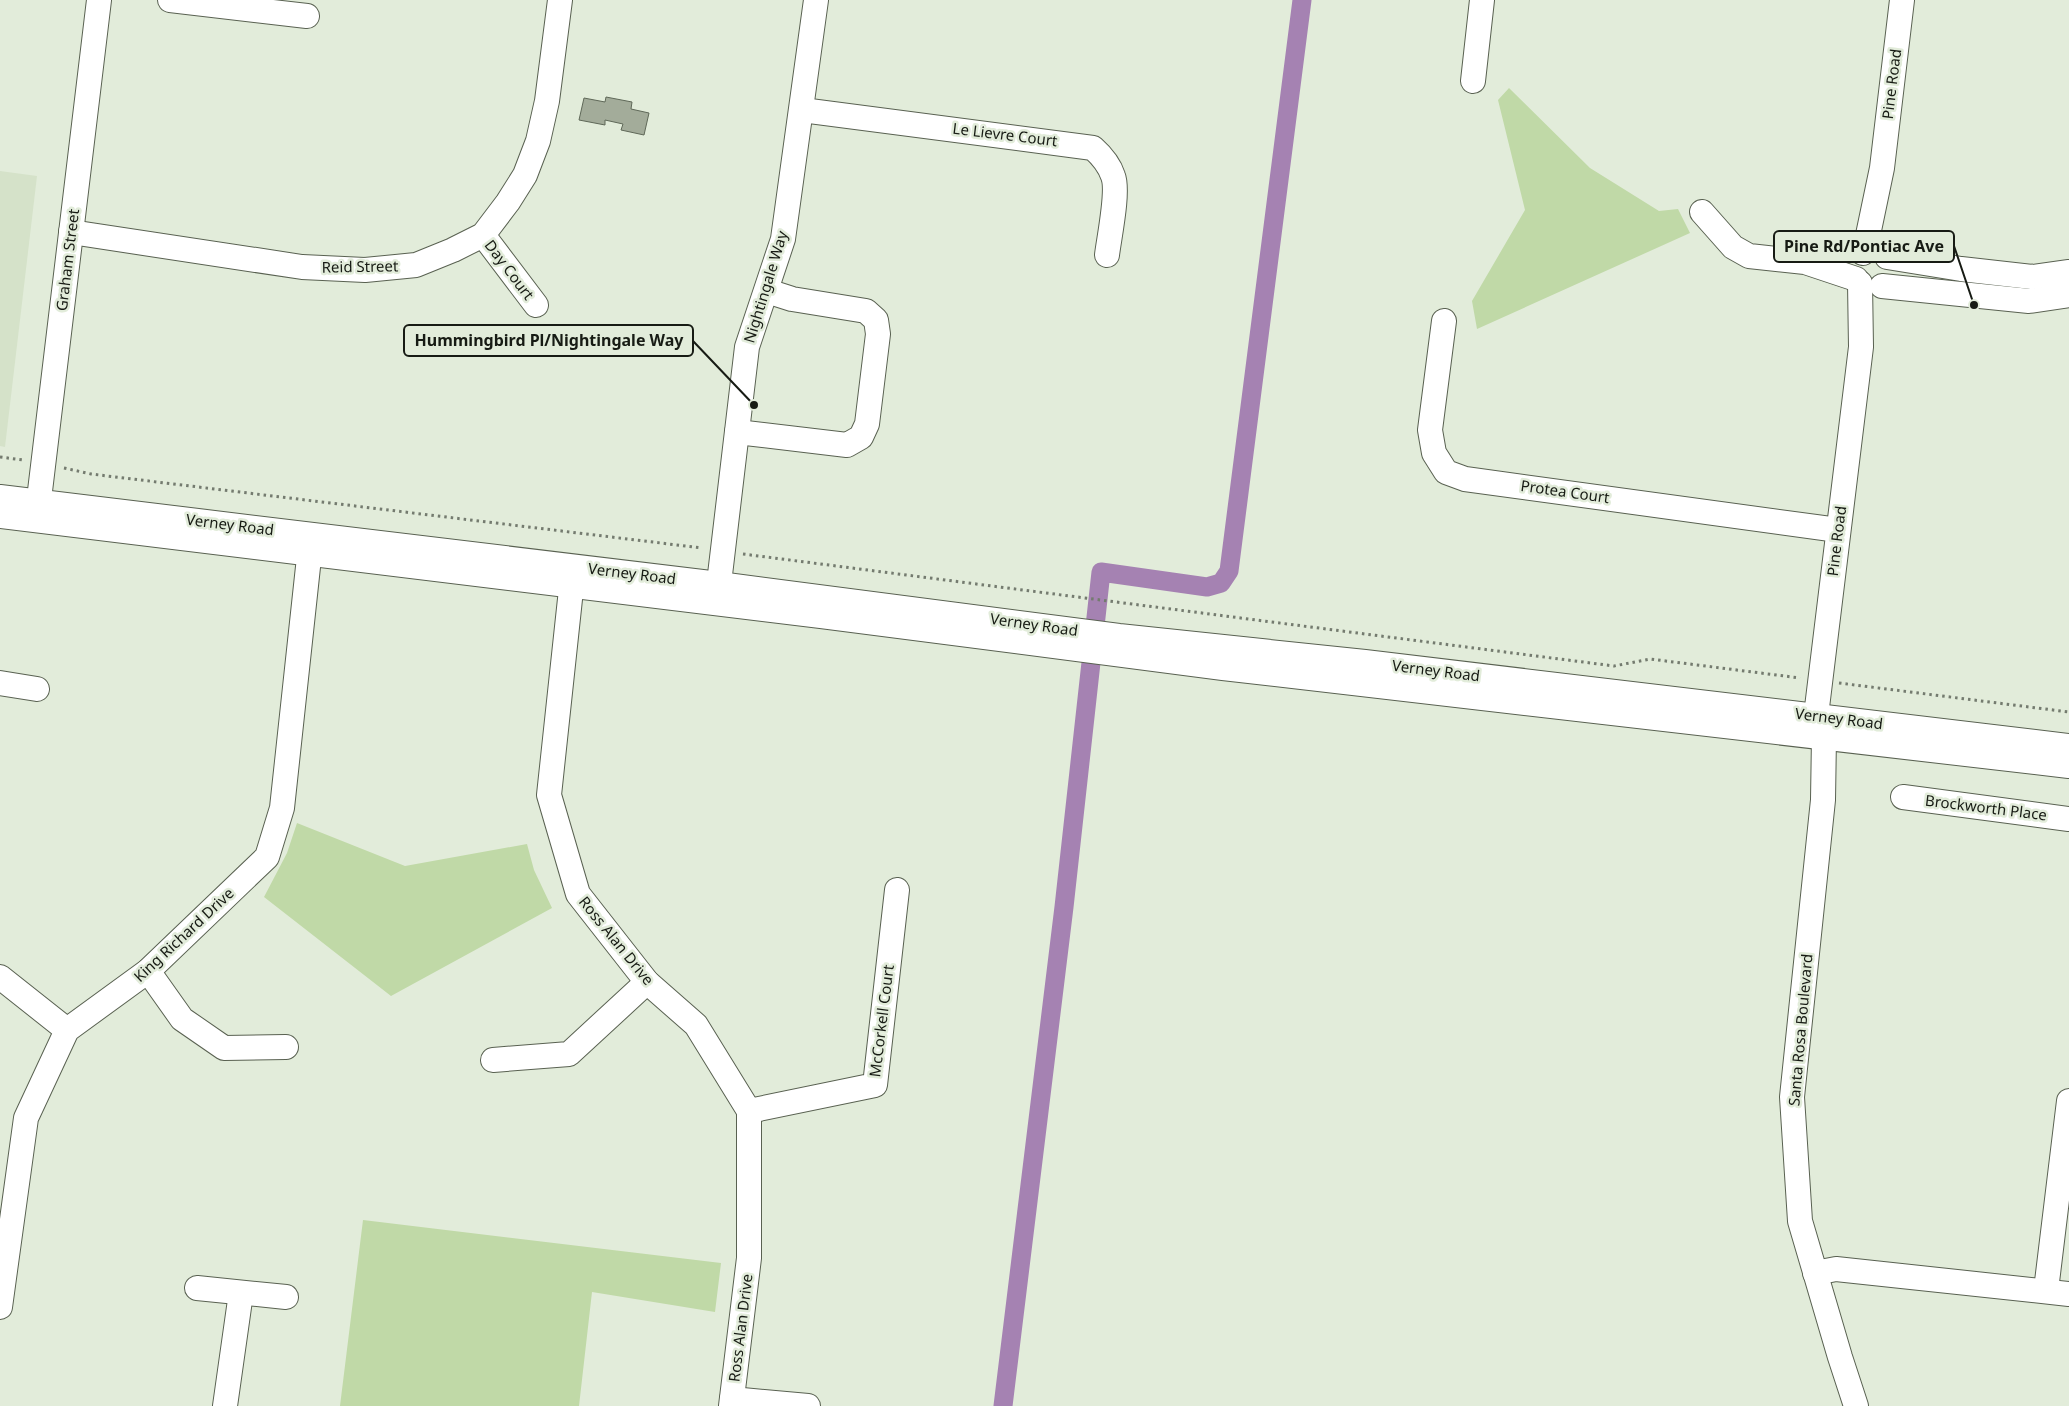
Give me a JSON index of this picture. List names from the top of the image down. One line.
{"streets":{"street":["Pine Road","Le Lievre Court","Graham Street","Reid Street","Day Court","Nightingale Way","Protea Court","Verney Road","Brockworth Place","King Richard Drive","Ross Alan Drive","McCorkell Court","Santa Rosa Boulevard"]},"crossings":[["Pine Road","Protea Court"],["Pine Road","Verney Road"],["Pine Road","Santa Rosa Boulevard"],["Le Lievre Court","Nightingale Way"],["Graham Street","Reid Street"],["Graham Street","Verney Road"],["Reid Street","Day Court"],["Nightingale Way","Verney Road"],["Verney Road","King Richard Drive"],["Verney Road","Ross Alan Drive"],["Verney Road","Santa Rosa Boulevard"],["Ross Alan Drive","McCorkell Court"]],"places":["Pine Rd/Pontiac Ave","Hummingbird Pl/Nightingale Way"]}
